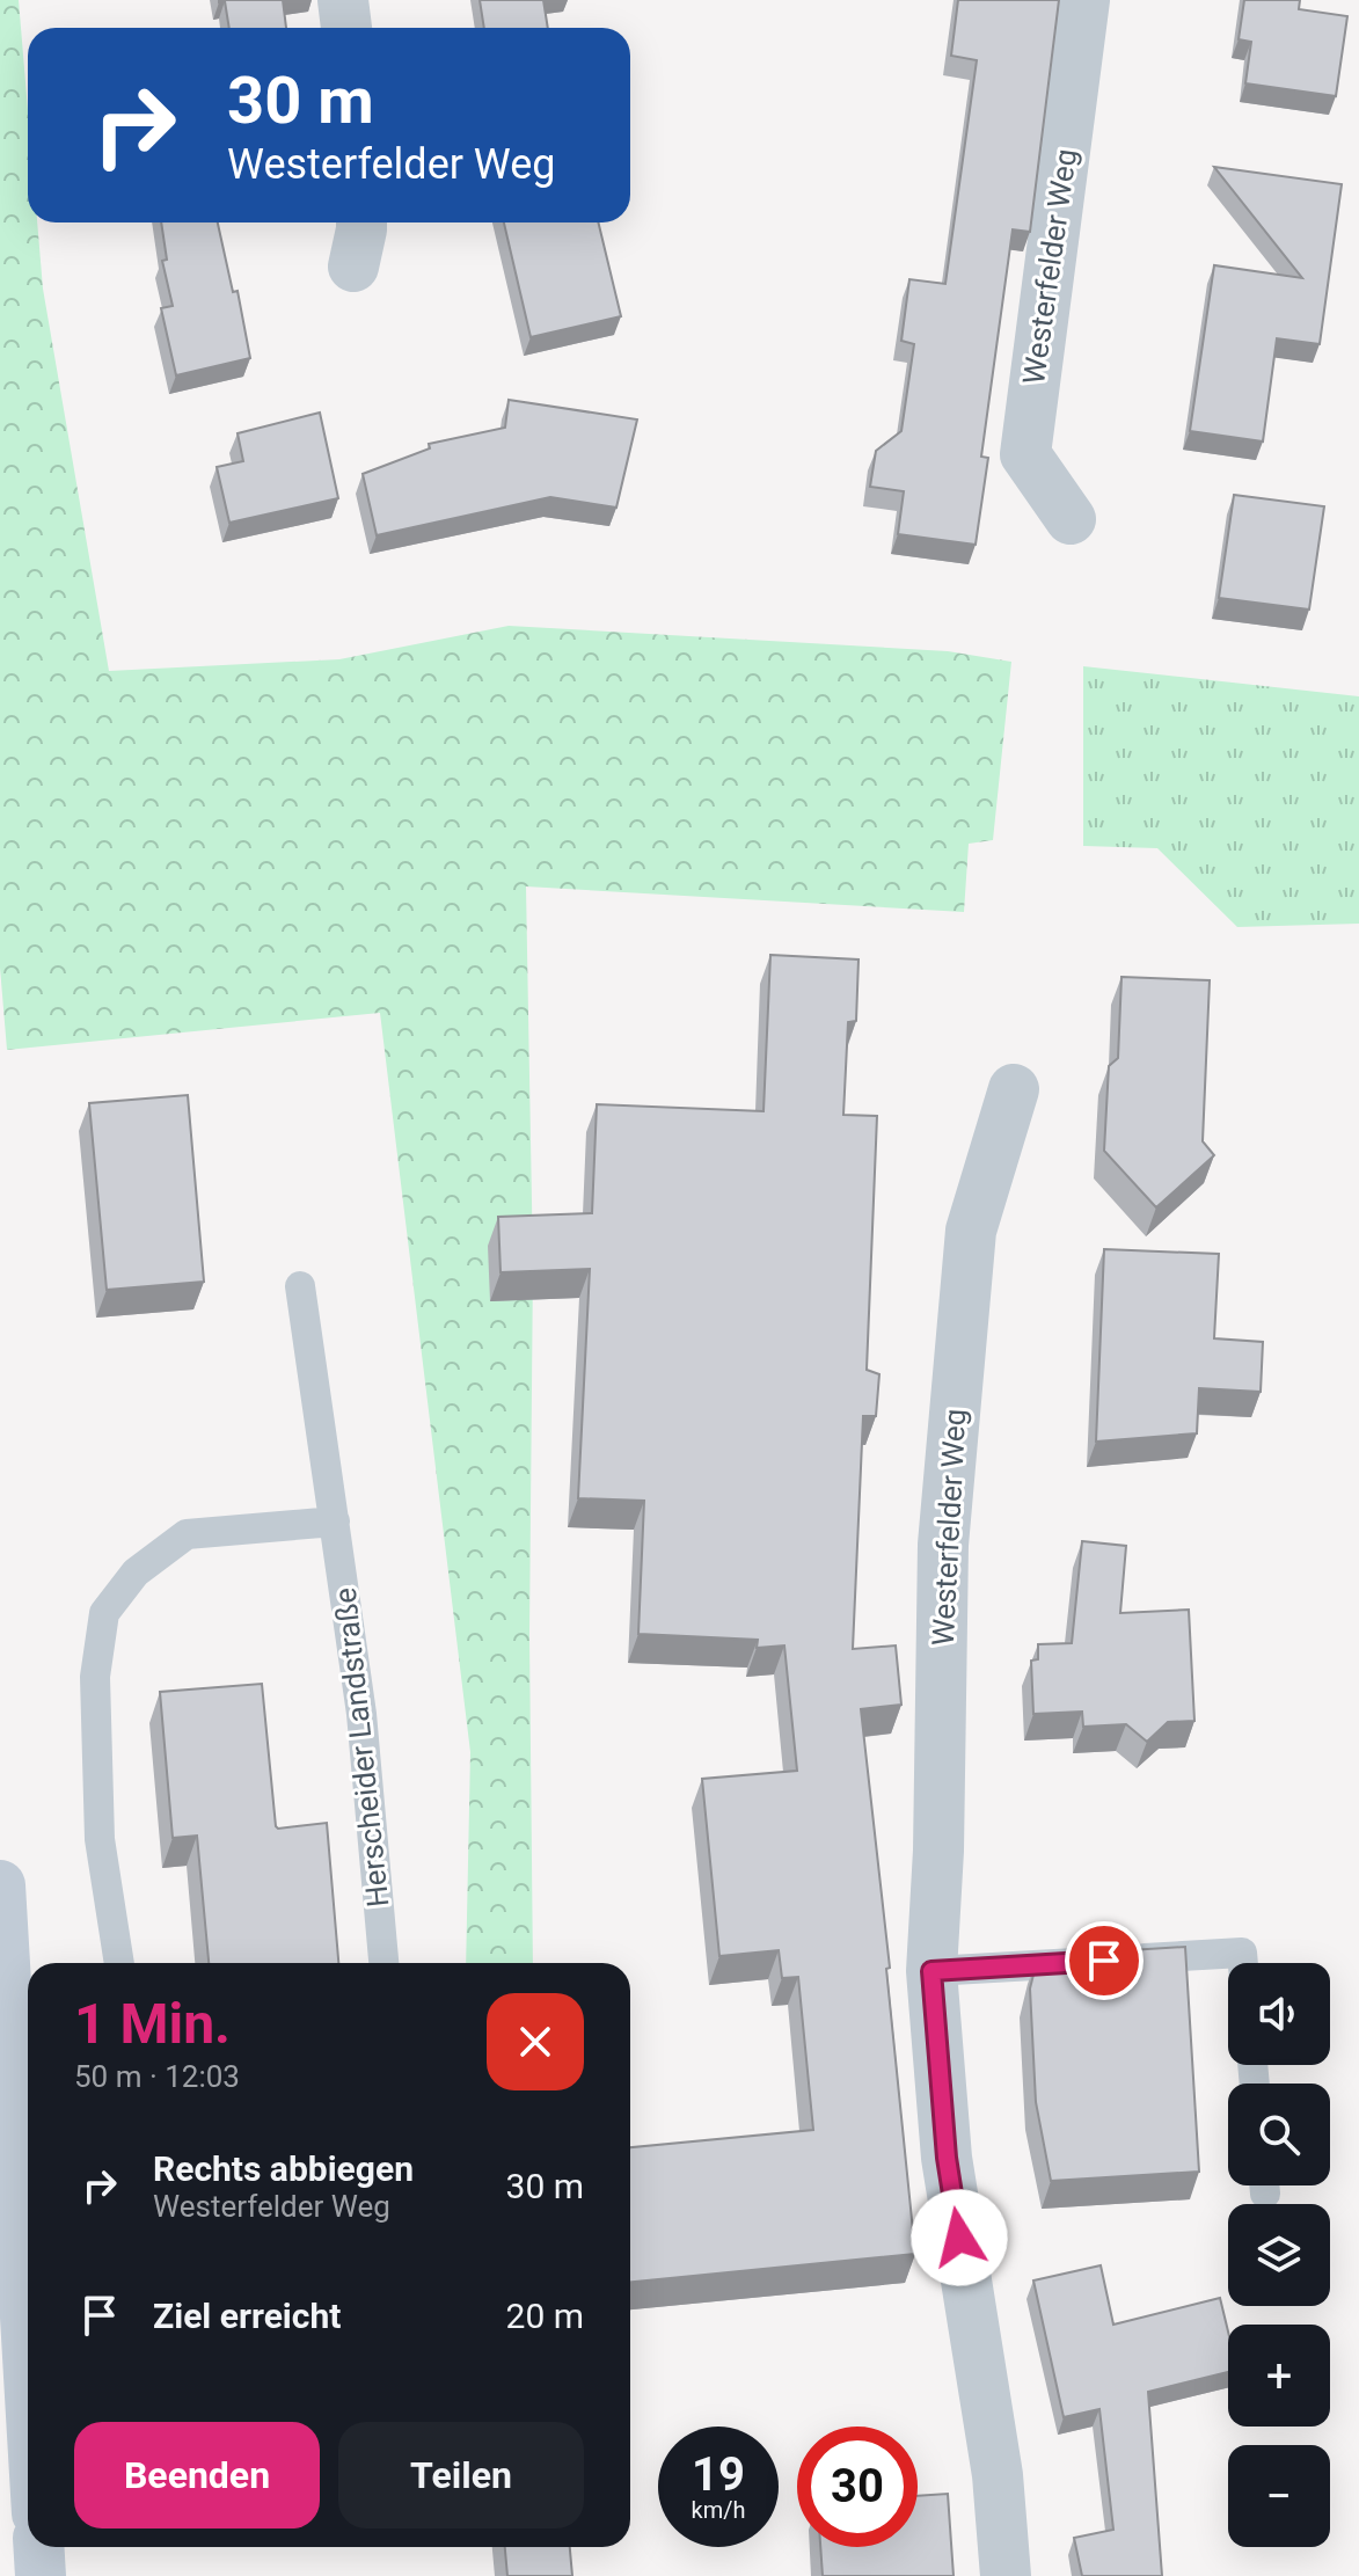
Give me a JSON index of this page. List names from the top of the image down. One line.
{"streets":{"street":["Westerfelder Weg"],"lane":["Herscheider Landstraße"]},"page":{"turn":["30 m","Westerfelder Weg"],"map_buttons":["+","−"],"heading":["1 Min.","50 m · 12:03"],"list":[{"name":"Rechts abbiegen","note":"Westerfelder Weg","value":"30 m"},{"name":"Ziel erreicht","value":"20 m"}],"buttons":["Beenden","Teilen"],"speed":"19 km/h","limit":"30"}}
